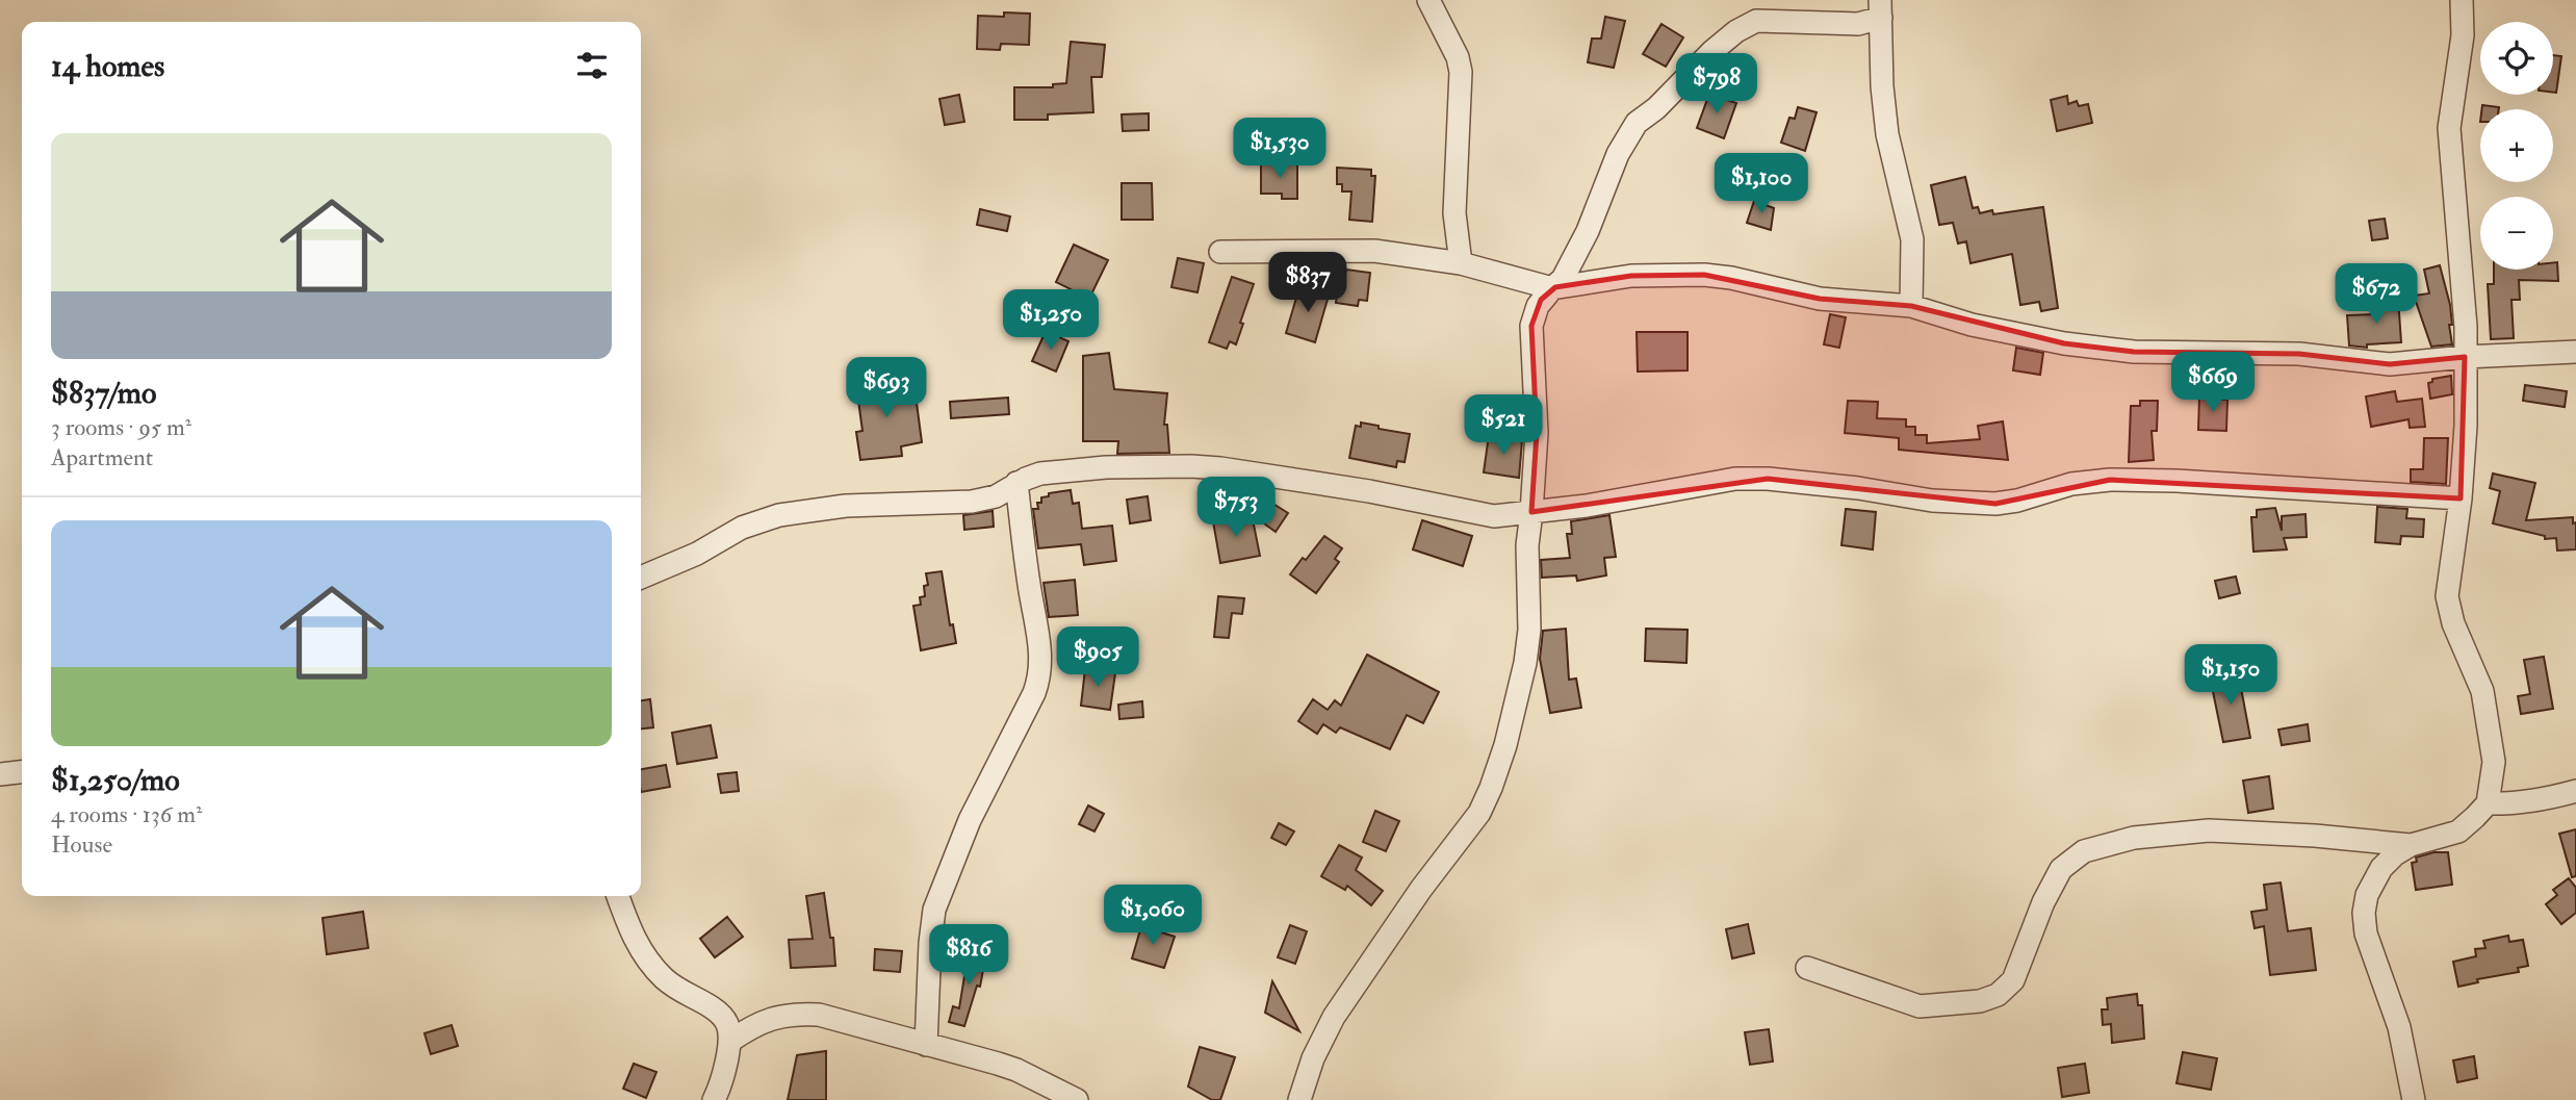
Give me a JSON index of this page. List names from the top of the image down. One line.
{"page":{"map_buttons":["+","−"],"heading":"14 homes","price":["$798","$1,530","$1,100","$837","$672","$1,250","$669","$693","$521","$753","$905","$1,150","$1,060","$816"],"list":[{"name":"$837/mo","note":"3 rooms · 95 m² · Apartment"},{"name":"$1,250/mo","note":"4 rooms · 136 m² · House"}]}}
